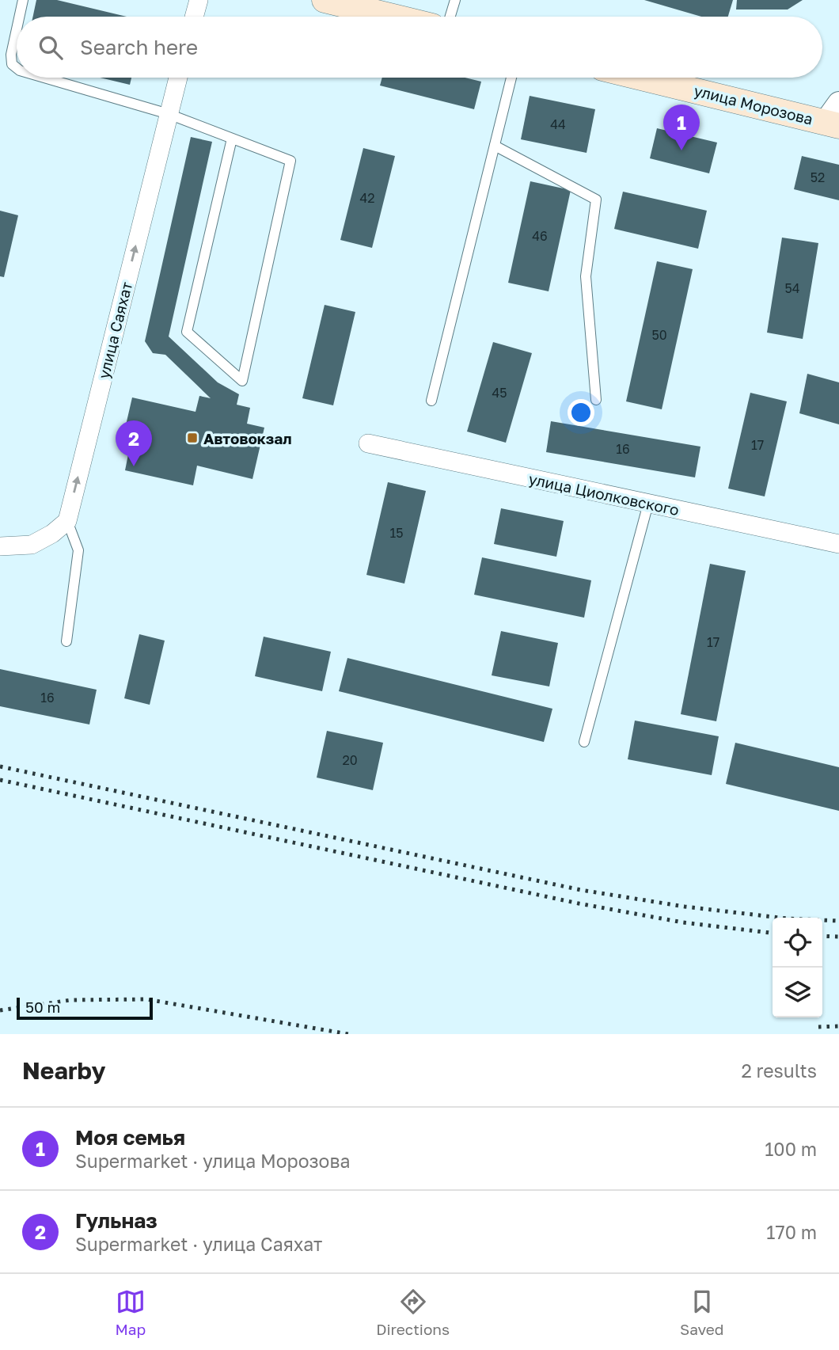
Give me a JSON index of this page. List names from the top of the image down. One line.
{"streets":{"main road":["улица Морозова"],"street":["улица Саяхат","улица Циолковского"]},"one_way":["улица Саяхат"],"places":{"transit":["Автовокзал"]},"house_numbers":["44","52","42","46","54","50","45","17","16","15","17","16","20"],"scale_bar":"50 m","page":{"search":"Search here","pins":["1","2"],"scale":"50 m","heading":["Nearby","2 results"],"list":[{"mark":"1","name":"Моя семья","note":"Supermarket · улица Морозова","value":"100 m"},{"mark":"2","name":"Гульназ","note":"Supermarket · улица Саяхат","value":"170 m"}],"nav":["Map","Directions","Saved"]}}
